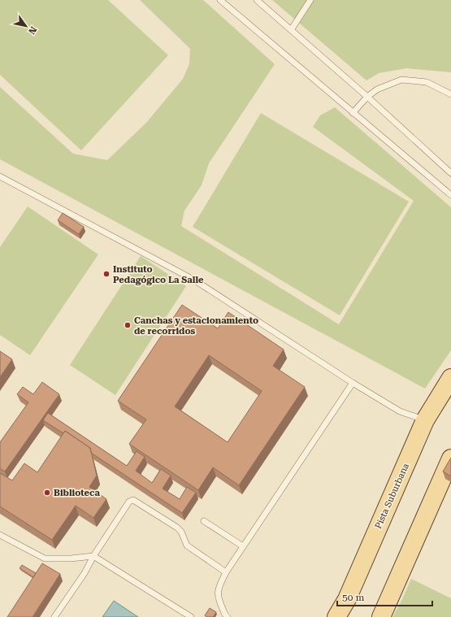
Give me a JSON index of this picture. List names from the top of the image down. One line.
{"streets":{"main road":["Pista Suburbana"]},"places":["Instituto Pedagógico La Salle","Canchas y estacionamiento de recorridos","Biblioteca"],"scale_bar":"50 m","north":"bottom right"}
